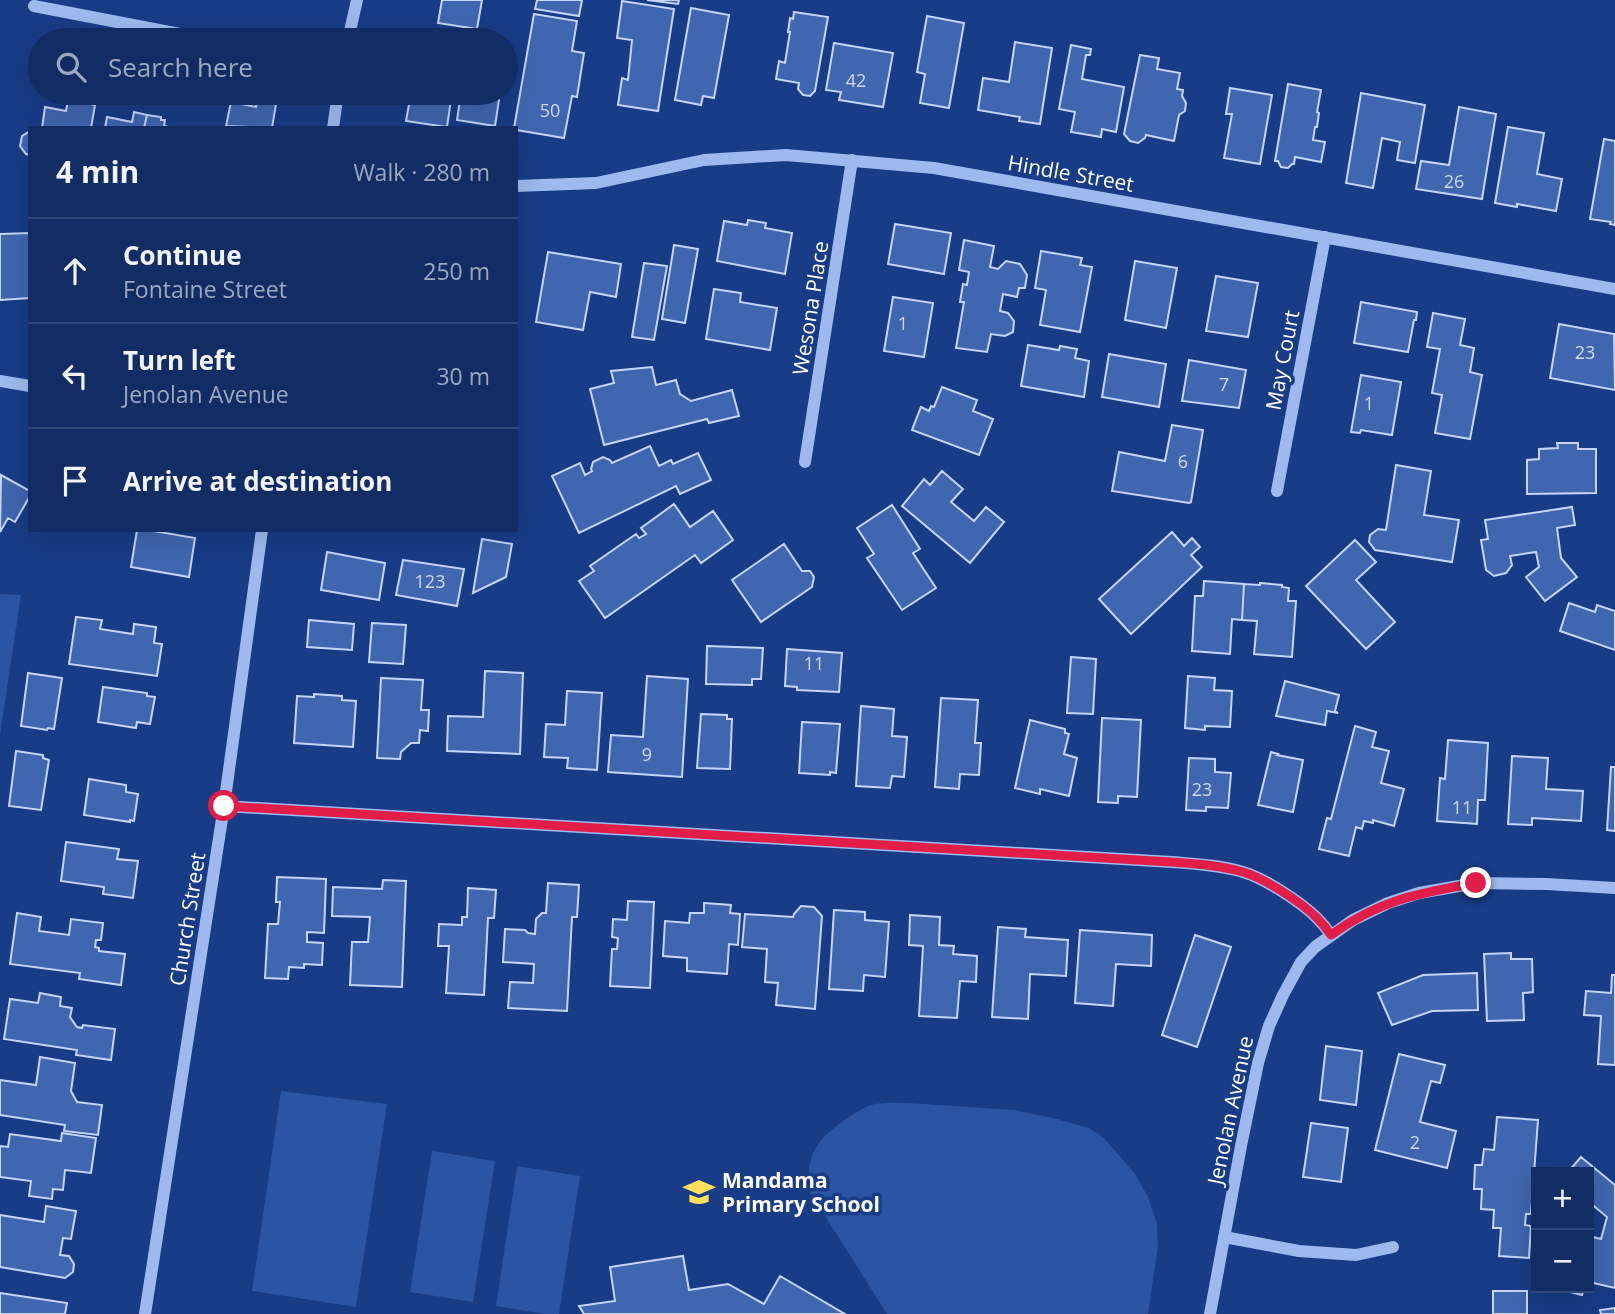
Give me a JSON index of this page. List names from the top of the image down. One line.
{"streets":{"street":["Hindle Street","Wesona Place","May Court","Church Street","Jenolan Avenue"]},"crossings":[["Hindle Street","Wesona Place"],["Hindle Street","May Court"]],"places":{"school or university":["Mandama Primary School"]},"house_numbers":["42","50","26","1","23","7","1","6","123","11","9","23","11","2"],"page":{"search":"Search here","heading":["4 min","Walk · 280 m"],"list":[["Continue","Fontaine Street","250 m"],["Turn left","Jenolan Avenue","30 m"],"Arrive at destination"],"map_buttons":["+","−"]}}
